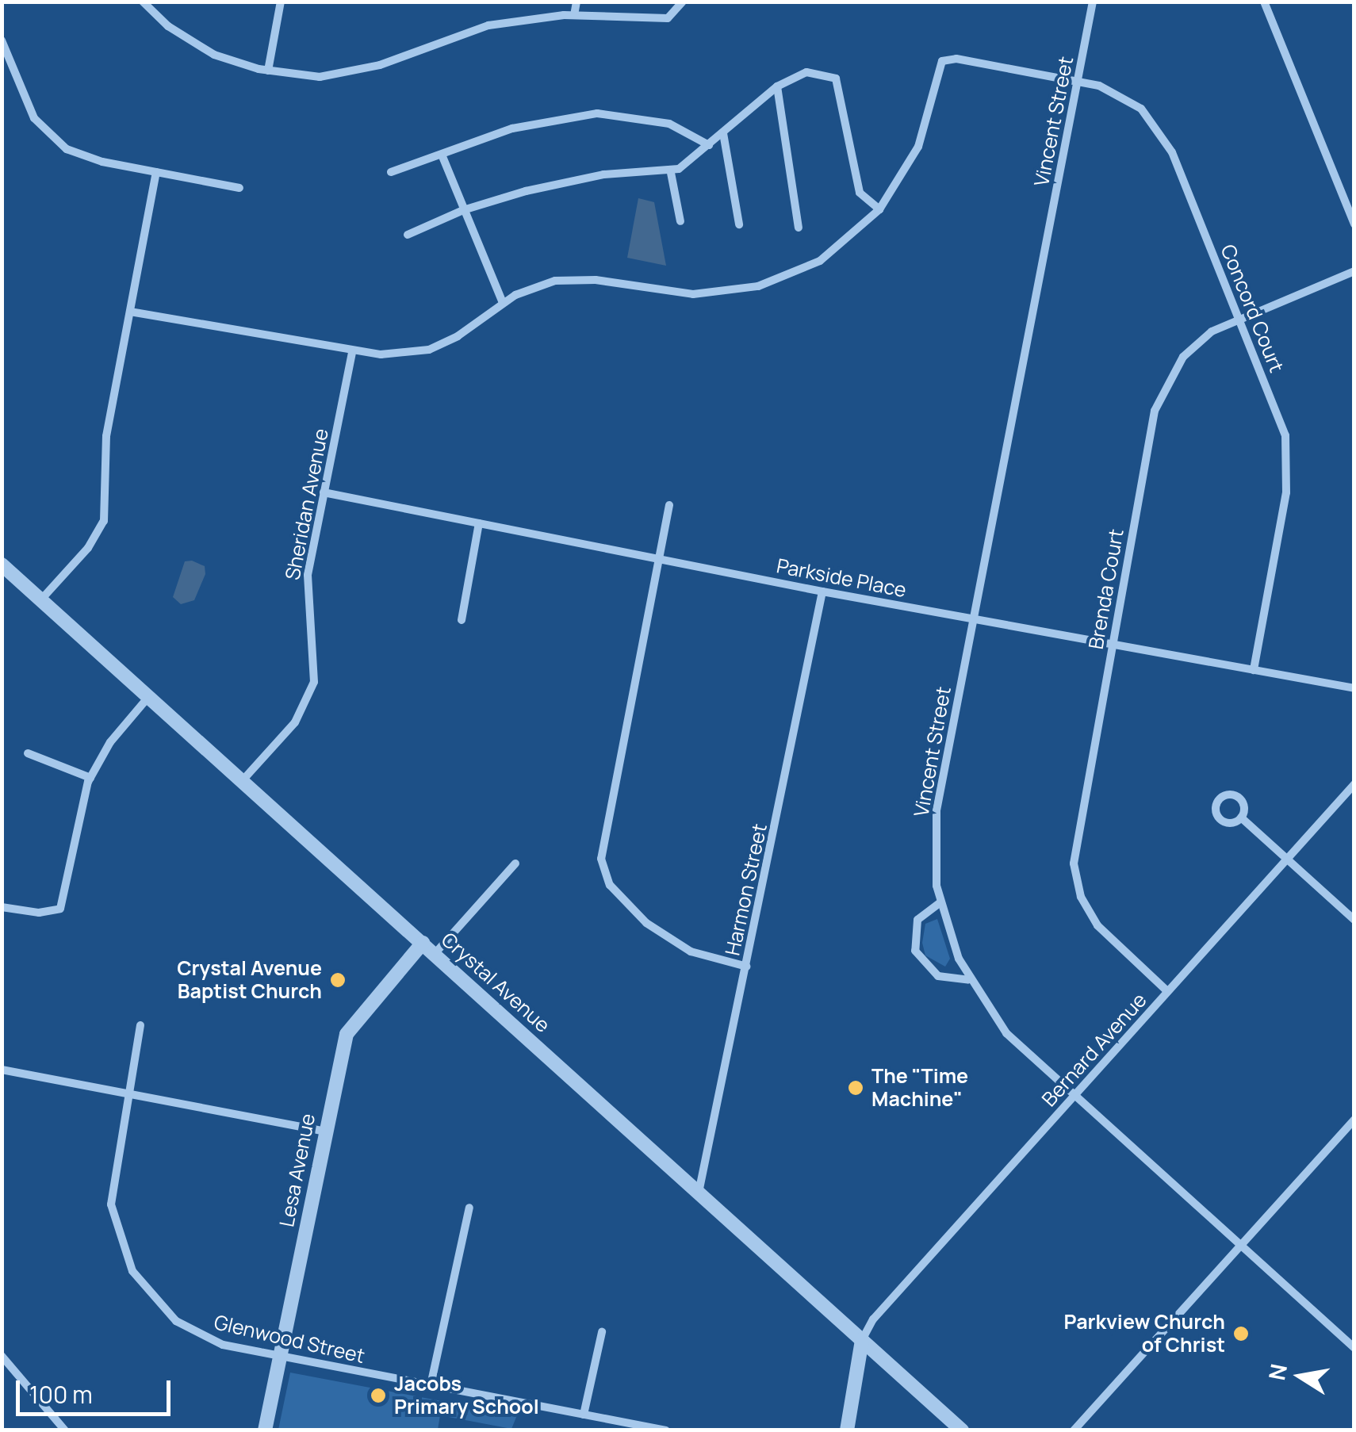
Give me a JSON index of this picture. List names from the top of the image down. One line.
{"streets":{"street":["Vincent Street","Concord Court","Sheridan Avenue","Parkside Place","Brenda Court","Harmon Street","Crystal Avenue","Bernard Avenue","Lesa Avenue","Glenwood Street"]},"crossings":[["Vincent Street","Concord Court"],["Vincent Street","Parkside Place"],["Vincent Street","Bernard Avenue"],["Concord Court","Parkside Place"],["Concord Court","Brenda Court"],["Sheridan Avenue","Parkside Place"],["Sheridan Avenue","Crystal Avenue"],["Parkside Place","Brenda Court"],["Parkside Place","Harmon Street"],["Brenda Court","Bernard Avenue"],["Harmon Street","Crystal Avenue"],["Crystal Avenue","Bernard Avenue"],["Crystal Avenue","Lesa Avenue"],["Lesa Avenue","Glenwood Street"]],"places":["Crystal Avenue Baptist Church","The \"Time Machine\"","Parkview Church of Christ","Jacobs Primary School"],"scale_bar":"100 m","north":"left"}
